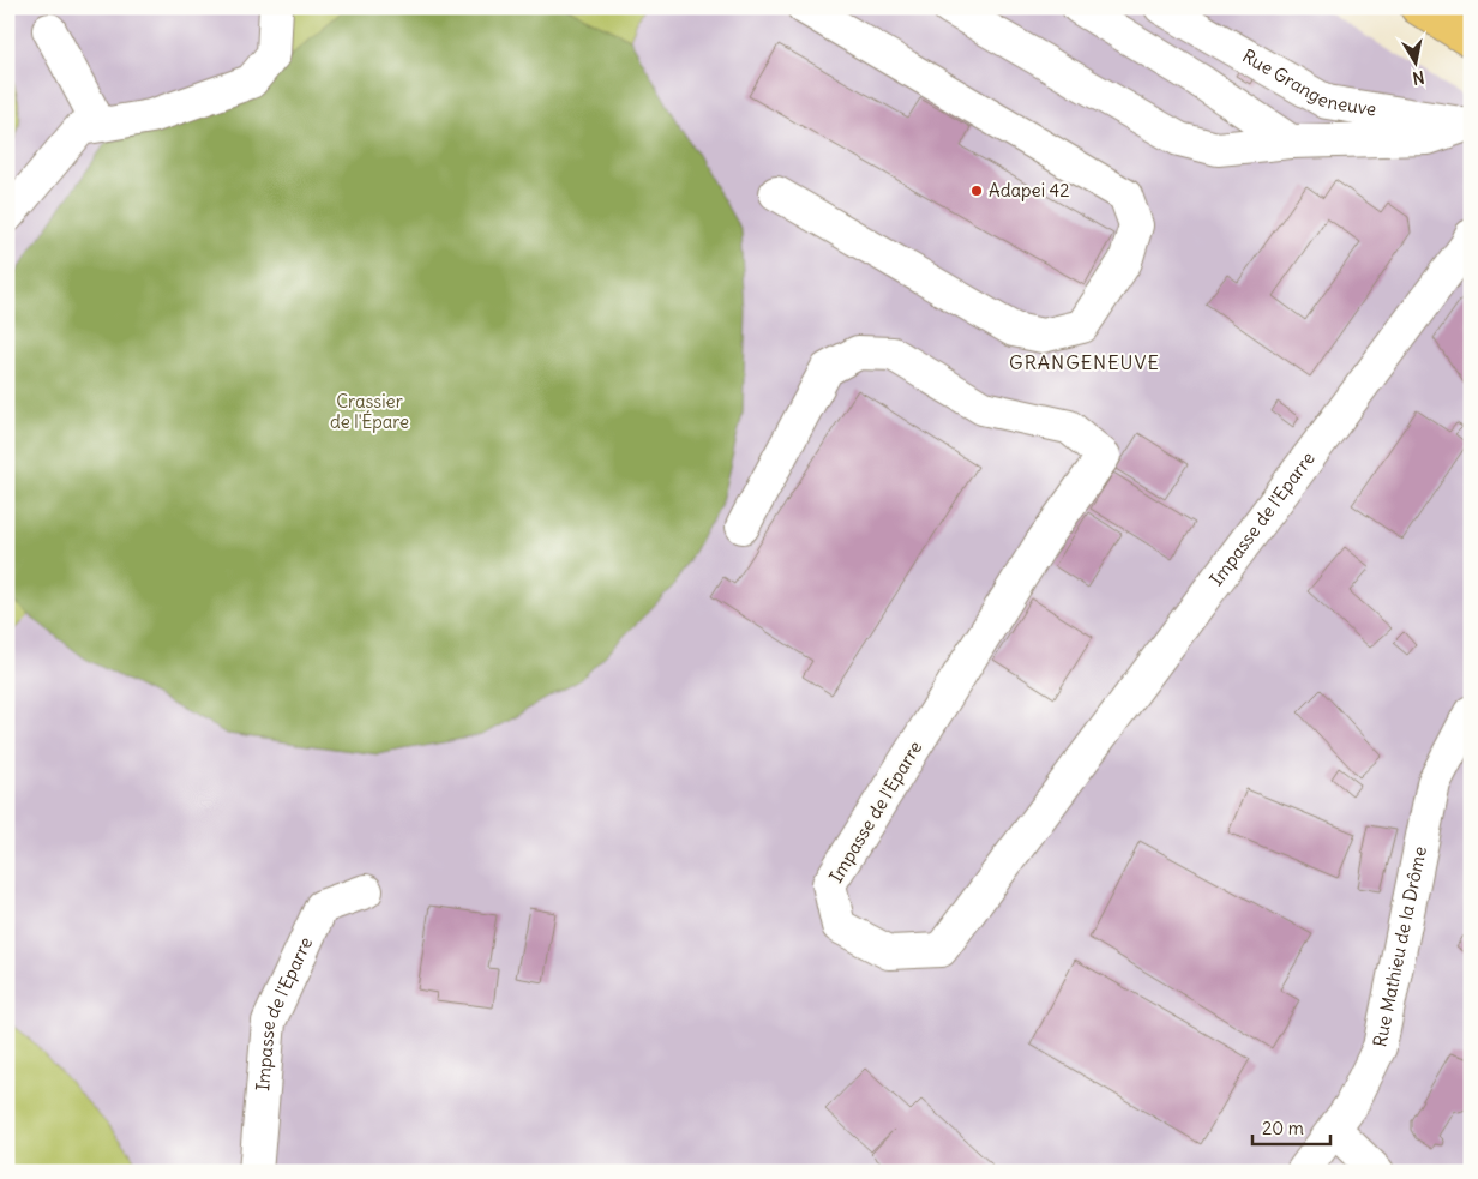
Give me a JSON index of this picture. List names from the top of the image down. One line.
{"streets":{"street":["Rue Grangeneuve","Impasse de l'Eparre","Rue Mathieu de la Drôme"]},"districts":["GRANGENEUVE"],"parks":["Crassier de l'Épare"],"places":["Adapei 42"],"scale_bar":"20 m","north":"bottom"}
